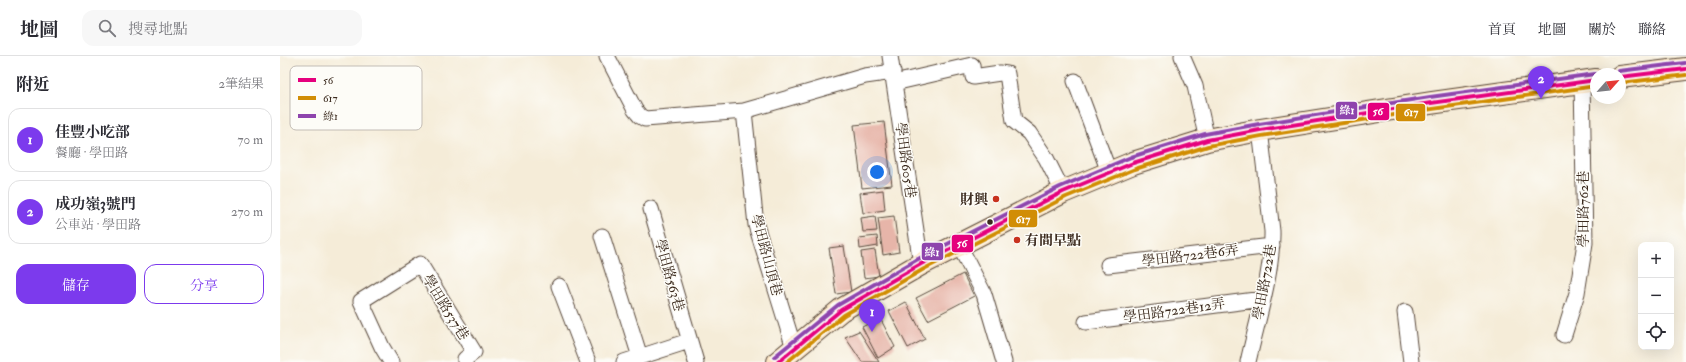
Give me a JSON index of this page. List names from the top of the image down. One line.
{"streets":{"street":["學田路605巷","學田路762巷","學田路山頂巷","學田路722巷6弄","學田路563巷","學田路722巷","學田路537巷","學田路722巷12弄"]},"crossings":[["學田路722巷6弄","學田路722巷"],["學田路722巷","學田路722巷12弄"]],"places":["財興","有間早點"],"lines":["transit line 綠1","transit line 56","transit line 617"],"legend":["56","617","綠1"],"north":"top right","page":{"header":"地圖","search":"搜尋地點","nav":["首頁","地圖","關於","聯絡"],"heading":["附近","2筆結果"],"pins":["2","1"],"list":[{"mark":"1","name":"佳豐小吃部","note":"餐廳 · 學田路","value":"70 m"},{"mark":"2","name":"成功嶺3號門","note":"公車站 · 學田路","value":"270 m"}],"map_buttons":["+","−"],"buttons":["儲存","分享"]}}
